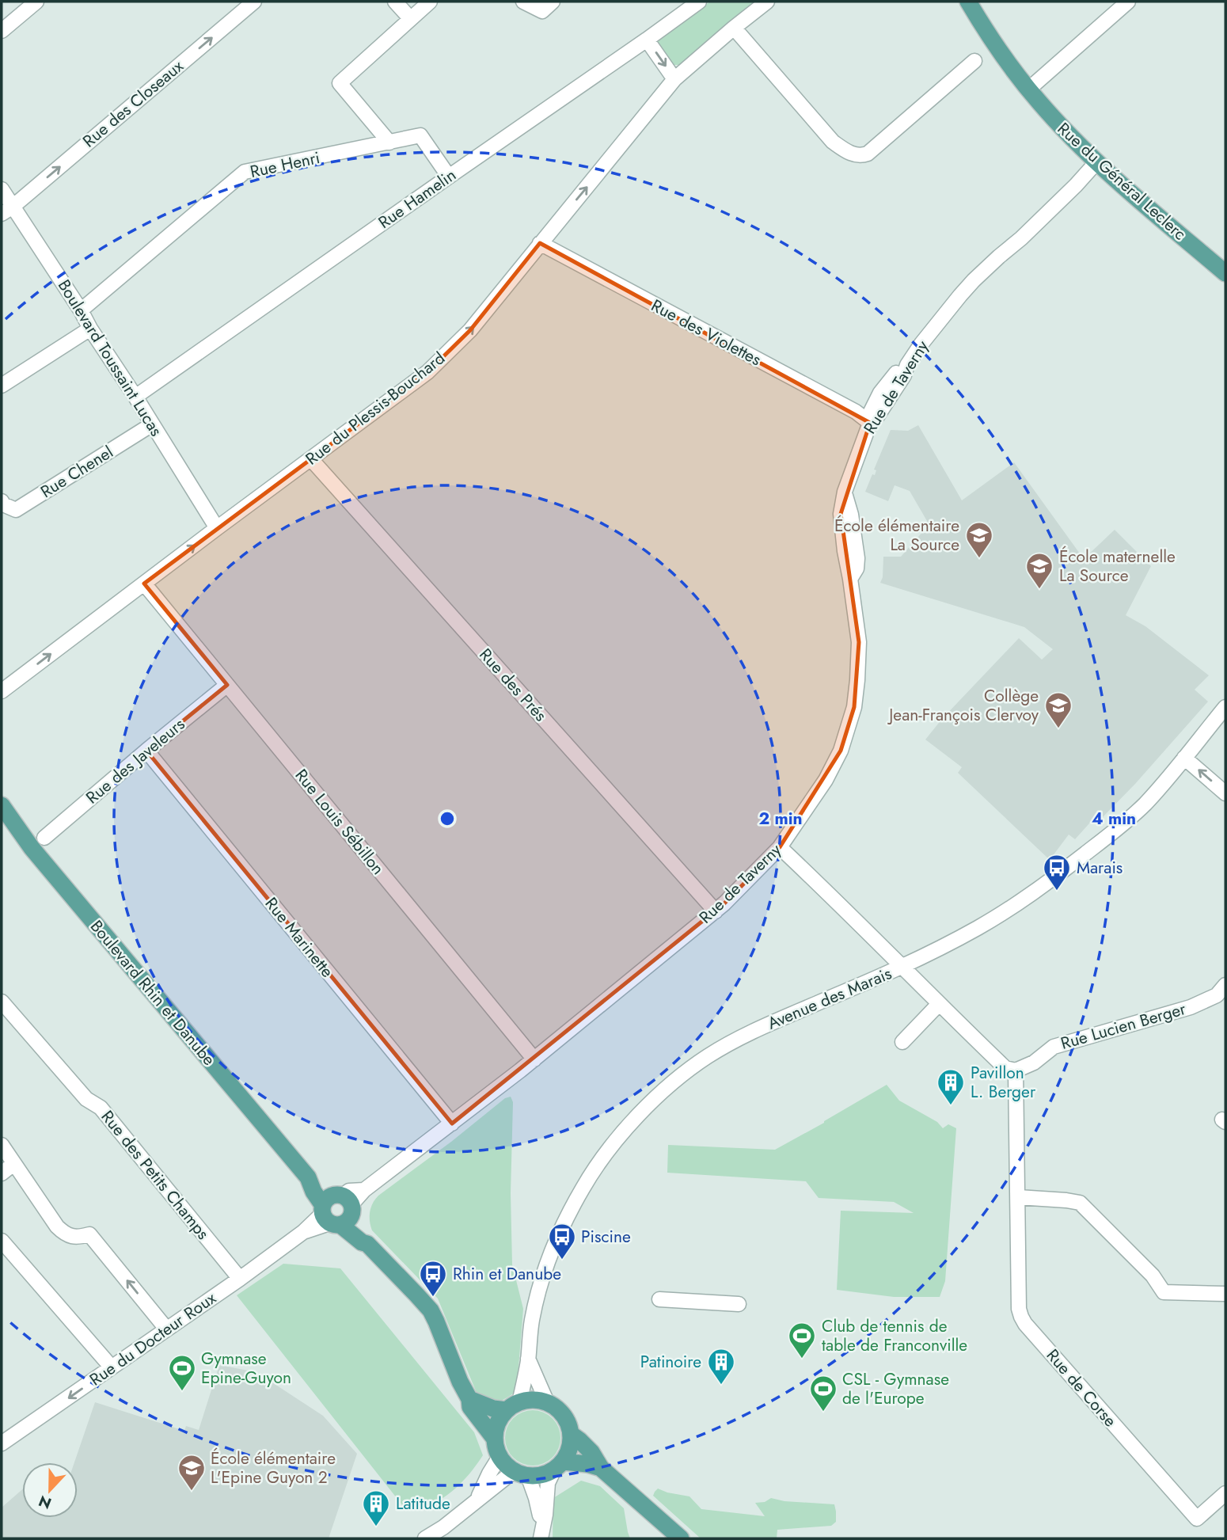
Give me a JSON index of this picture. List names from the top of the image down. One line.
{"streets":{"main road":["Rue du Général Leclerc","Boulevard Rhin et Danube"],"street":["Rue des Closeaux","Rue Henri","Rue Hamelin","Rue des Violettes","Boulevard Toussaint Lucas","Rue de Taverny","Rue du Plessis-Bouchard","Rue Chenel","Rue des Prés","Rue des Javeleurs","Rue Louis Sébillon","Rue Marinette","Avenue des Marais","Rue Lucien Berger","Rue des Petits Champs","Rue du Docteur Roux","Rue de Corse"]},"crossings":[["Rue des Closeaux","Boulevard Toussaint Lucas"],["Rue Henri","Rue Hamelin"],["Rue Henri","Boulevard Toussaint Lucas"],["Rue du Général Leclerc","Rue de Taverny"],["Rue Hamelin","Boulevard Toussaint Lucas"],["Rue des Violettes","Rue de Taverny"],["Rue des Violettes","Rue du Plessis-Bouchard"],["Boulevard Toussaint Lucas","Rue du Plessis-Bouchard"],["Boulevard Toussaint Lucas","Rue Chenel"],["Rue de Taverny","Rue des Prés"],["Rue de Taverny","Rue Louis Sébillon"],["Rue de Taverny","Rue Marinette"],["Rue de Taverny","Boulevard Rhin et Danube"],["Rue de Taverny","Rue du Docteur Roux"],["Rue du Plessis-Bouchard","Rue des Prés"],["Rue du Plessis-Bouchard","Rue Louis Sébillon"],["Rue des Javeleurs","Rue Louis Sébillon"],["Rue des Javeleurs","Rue Marinette"],["Boulevard Rhin et Danube","Avenue des Marais"],["Boulevard Rhin et Danube","Rue du Docteur Roux"],["Rue Lucien Berger","Rue de Corse"],["Rue des Petits Champs","Rue du Docteur Roux"]],"one_way":["Rue des Closeaux","Rue du Plessis-Bouchard"],"places":{"school or university":["École élémentaire La Source","École maternelle La Source","Collège Jean-François Clervoy","École élémentaire L'Epine Guyon 2"],"bus stop":["Marais","Piscine","Rhin et Danube"],"building":["Pavillon L. Berger","Patinoire","Latitude"],"sports":["Club de tennis de table de Franconville","Gymnase Epine-Guyon","CSL - Gymnase de l'Europe"]},"north":"bottom","rings":["2 min","4 min"]}
